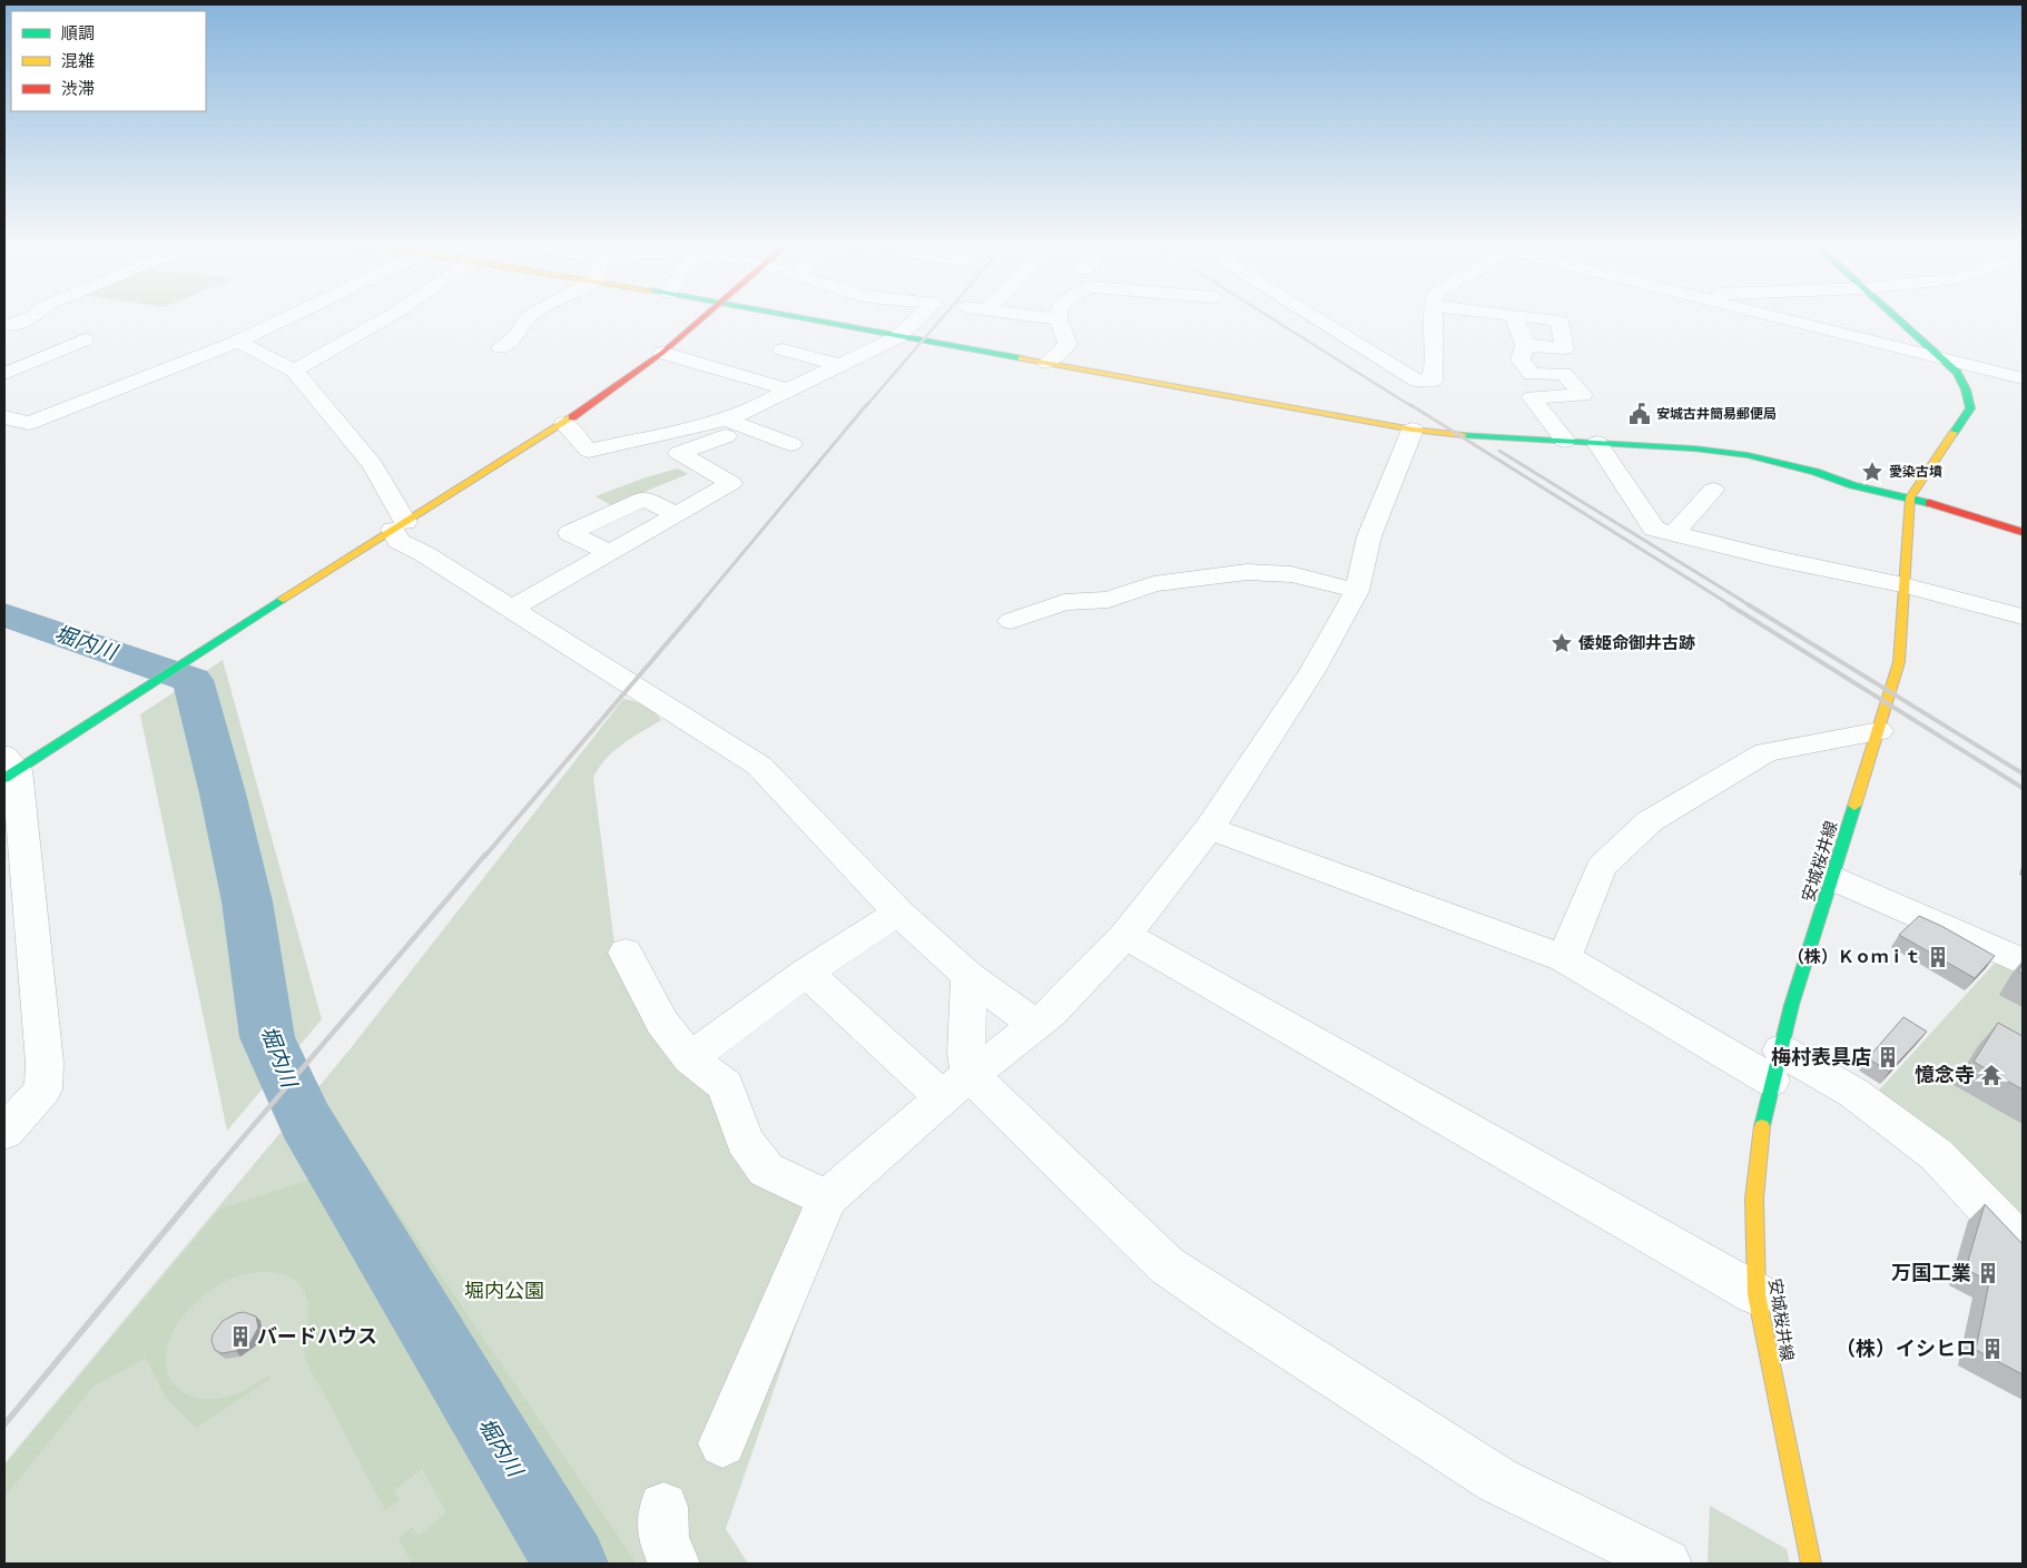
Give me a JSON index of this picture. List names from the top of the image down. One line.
{"streets":{"street":["安城桜井線"]},"water":["堀内川"],"parks":["堀内公園"],"places":{"public building":["安城古井簡易郵便局"],"place":["愛染古墳","倭姫命御井古跡"],"building":["（株）Ｋｏｍｉｔ","梅村表具店","万国工業","バードハウス","（株）イシヒロ"],"temple":["憶念寺"]},"legend":["順調","混雑","渋滞"]}
